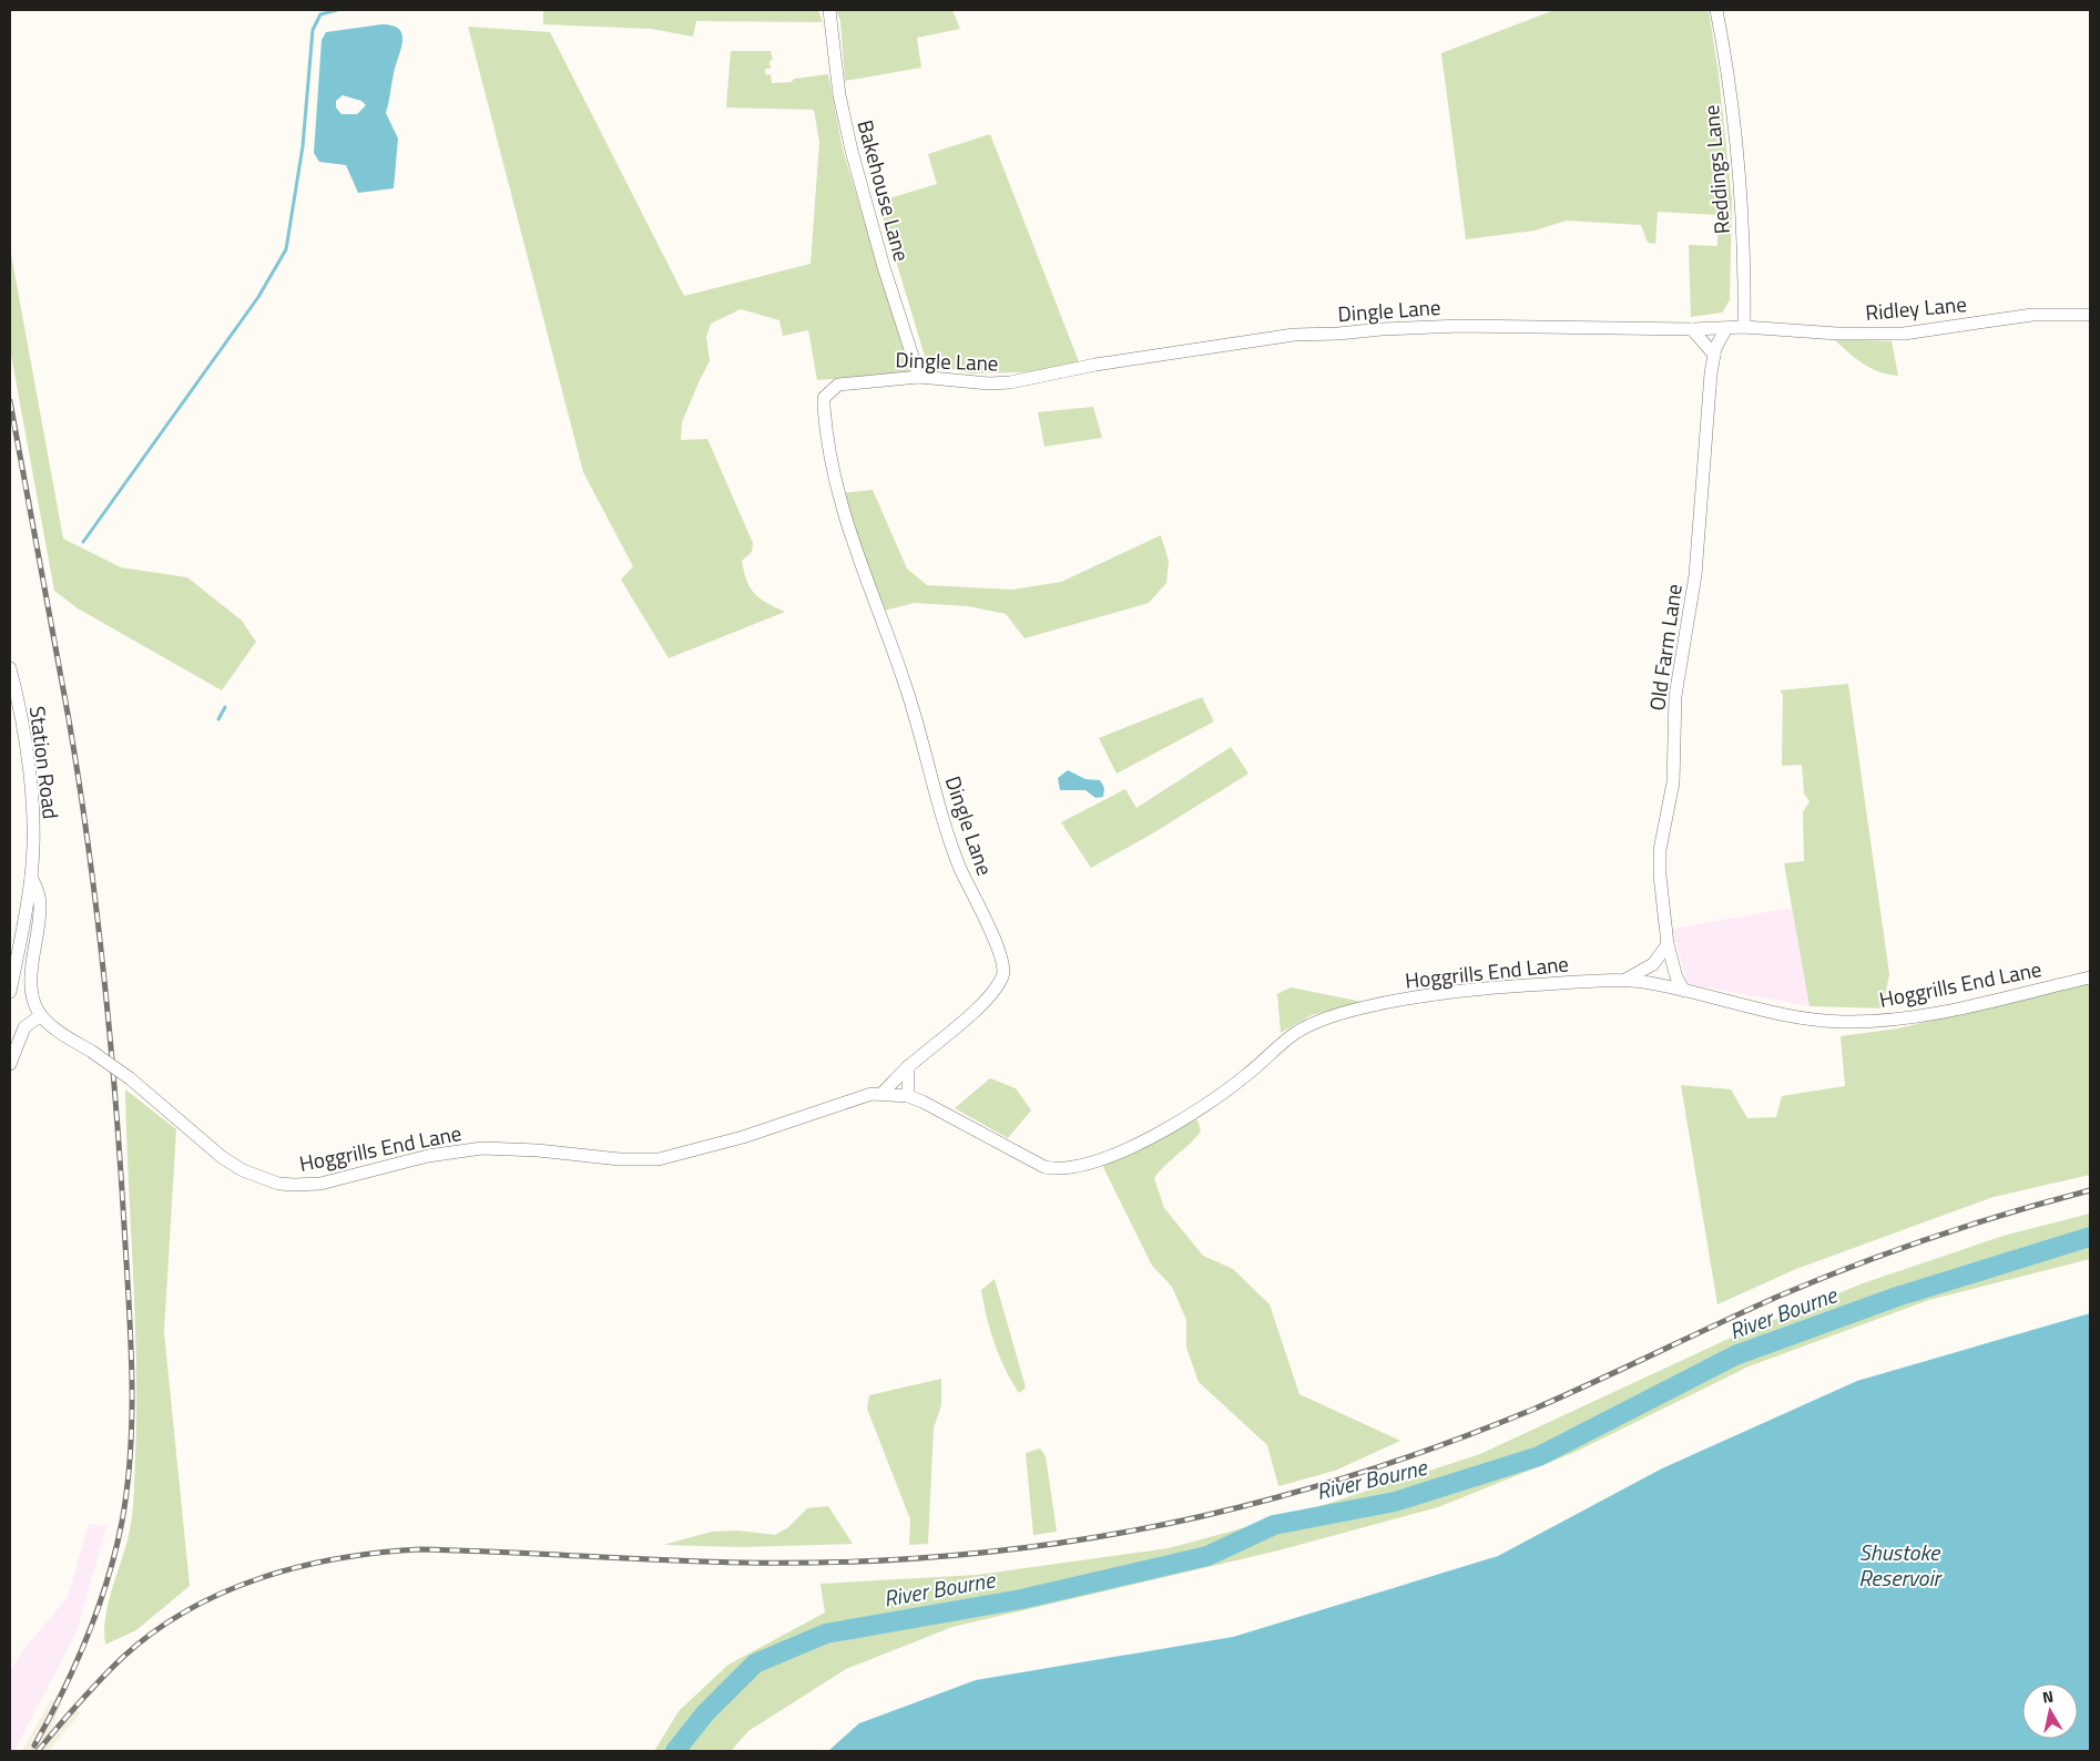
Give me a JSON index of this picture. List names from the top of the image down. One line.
{"streets":{"street":["Reddings Lane","Bakehouse Lane","Ridley Lane","Dingle Lane","Old Farm Lane","Station Road","Hoggrills End Lane"]},"crossings":[["Reddings Lane","Ridley Lane"],["Reddings Lane","Dingle Lane"],["Bakehouse Lane","Dingle Lane"],["Ridley Lane","Dingle Lane"],["Dingle Lane","Old Farm Lane"],["Dingle Lane","Hoggrills End Lane"],["Old Farm Lane","Hoggrills End Lane"]],"water":["River Bourne","Shustoke Reservoir"],"north":"top"}
